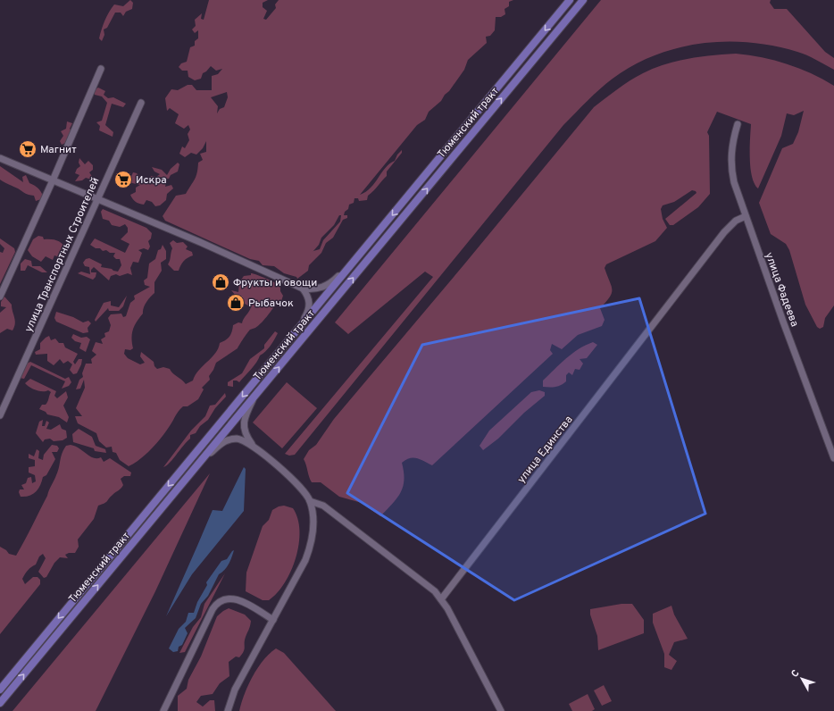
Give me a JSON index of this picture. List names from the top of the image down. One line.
{"streets":{"main road":["Тюменский тракт"],"street":["улица Транспортных Строителей","улица Фадеева","улица Единства"]},"crossings":[["улица Фадеева","улица Единства"]],"places":{"supermarket":["Магнит","Искра"],"shop":["Фрукты и овощи","Рыбачок"]},"north":"top left"}
